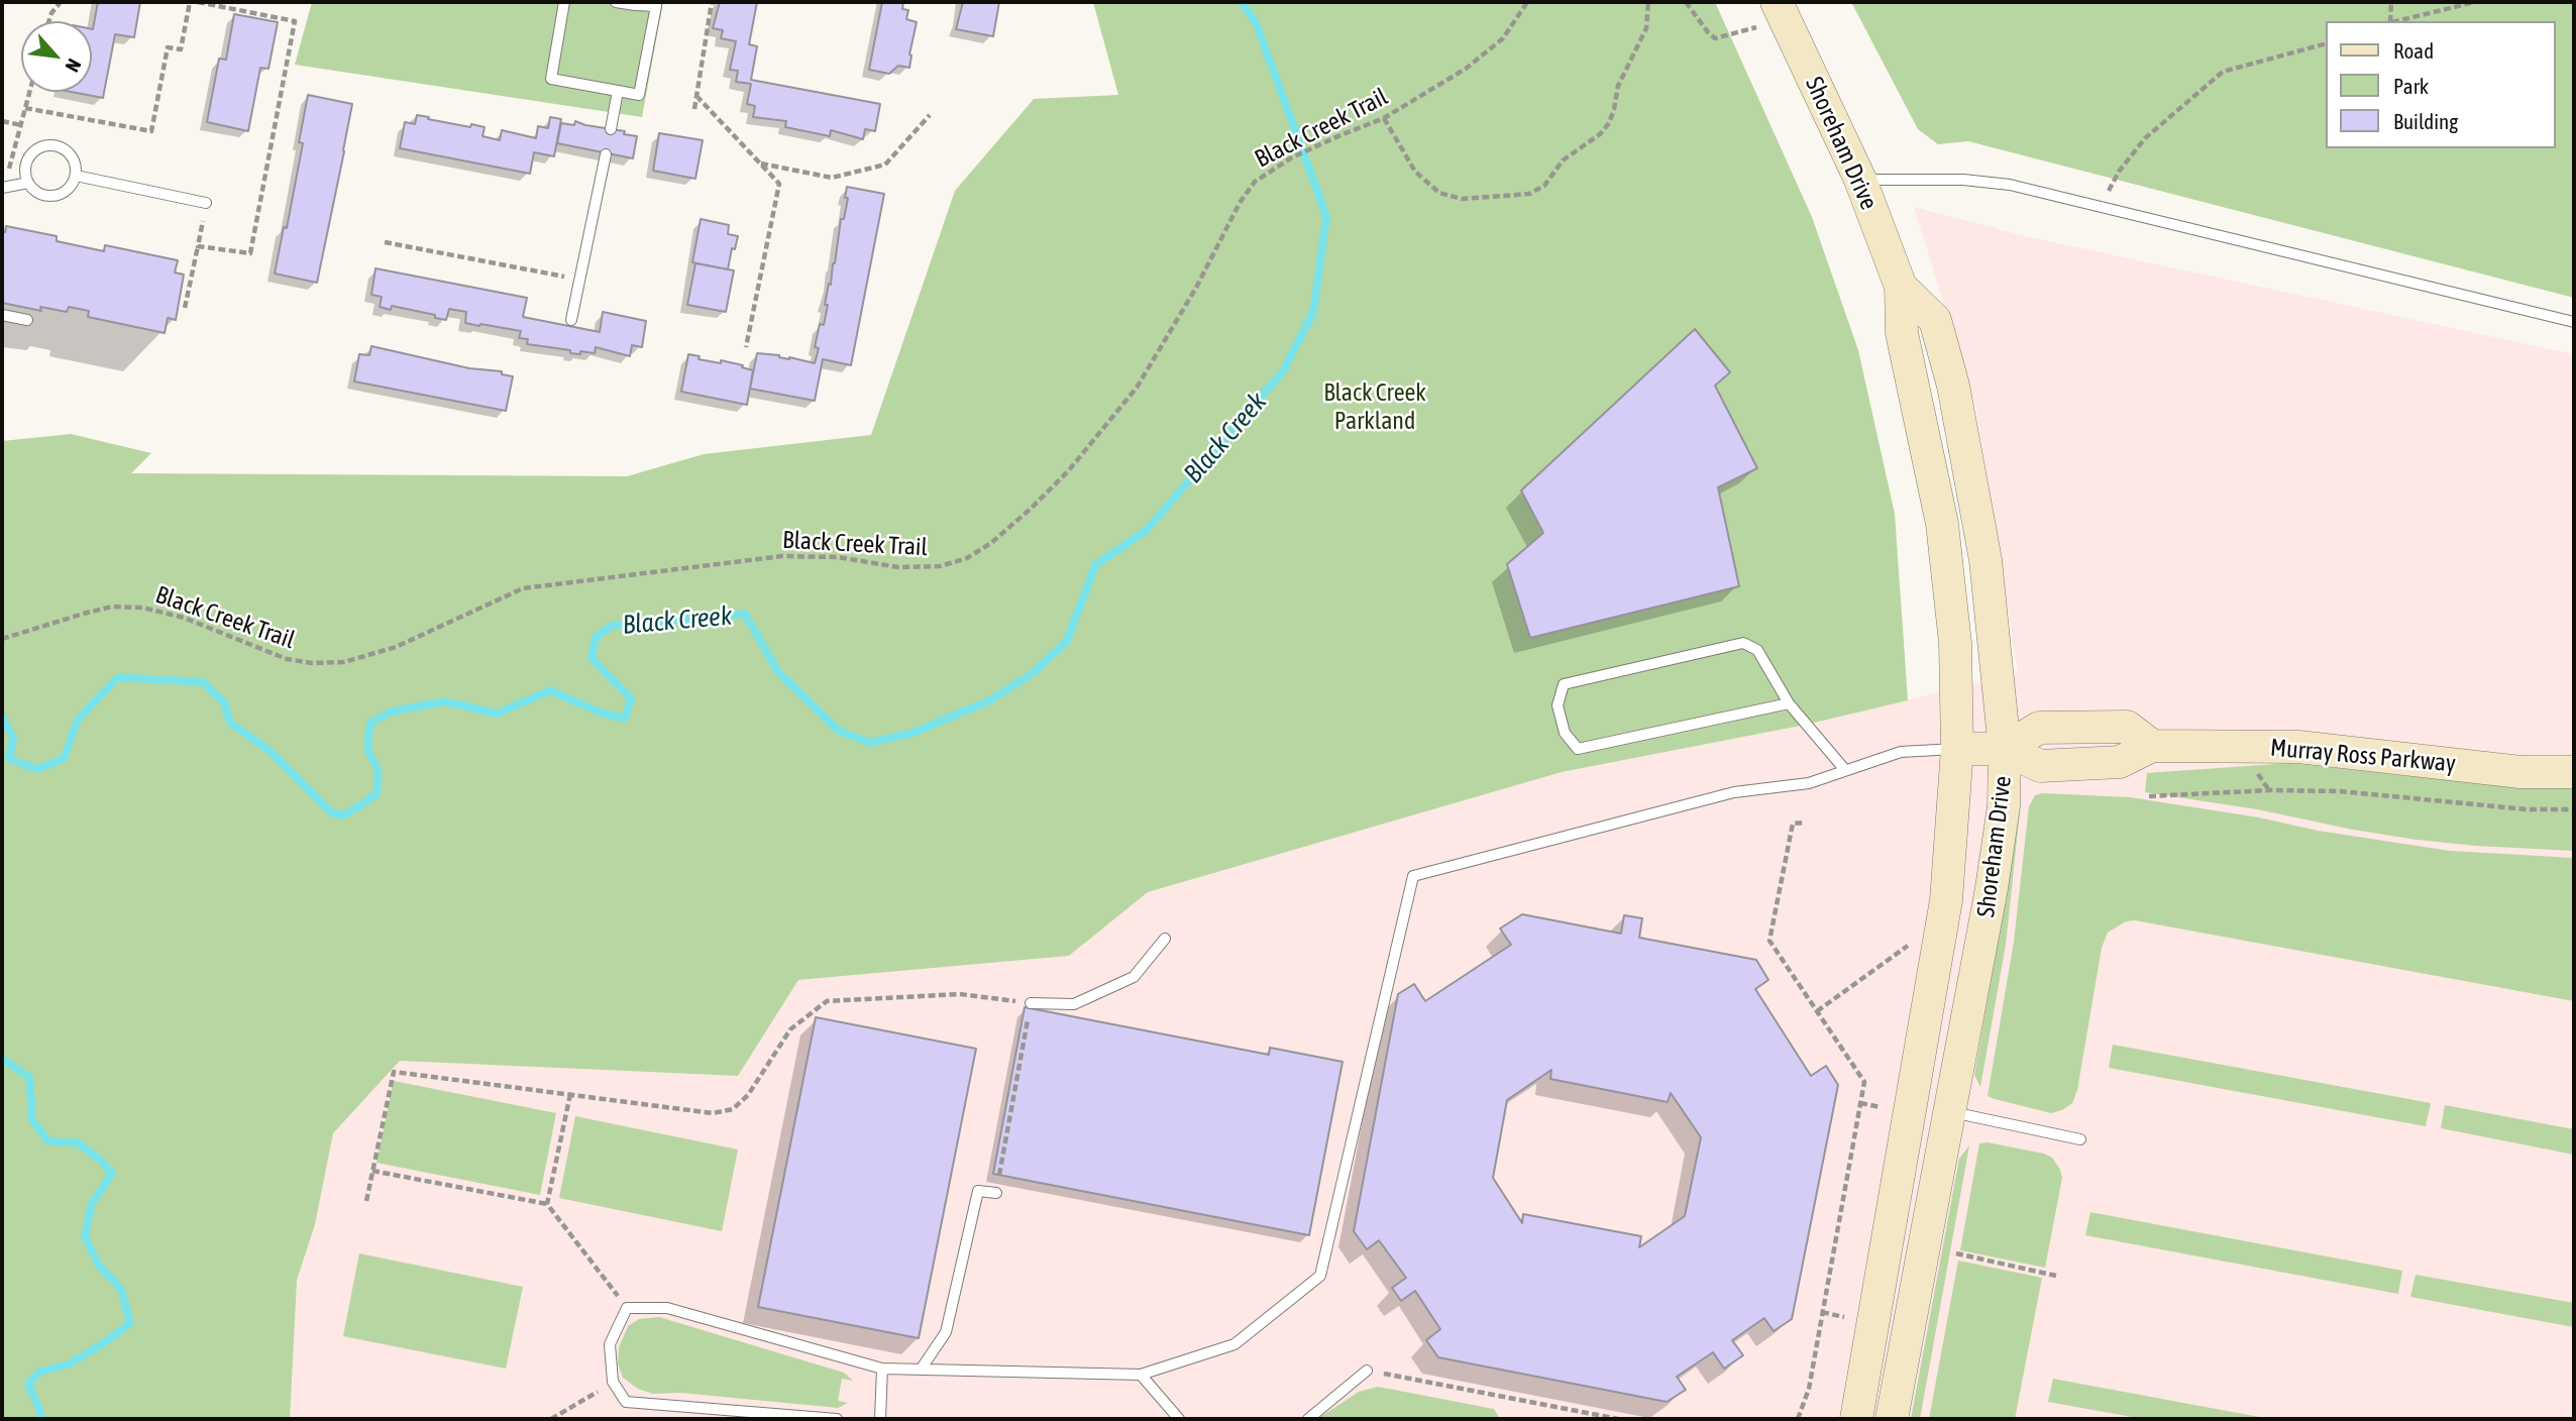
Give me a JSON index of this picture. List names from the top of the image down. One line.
{"streets":{"street":["Shoreham Drive","Murray Ross Parkway"],"path":["Black Creek Trail"]},"crossings":[["Shoreham Drive","Murray Ross Parkway"]],"water":["Black Creek"],"parks":["Black Creek Parkland"],"legend":["Road","Park","Building"],"north":"bottom right"}
